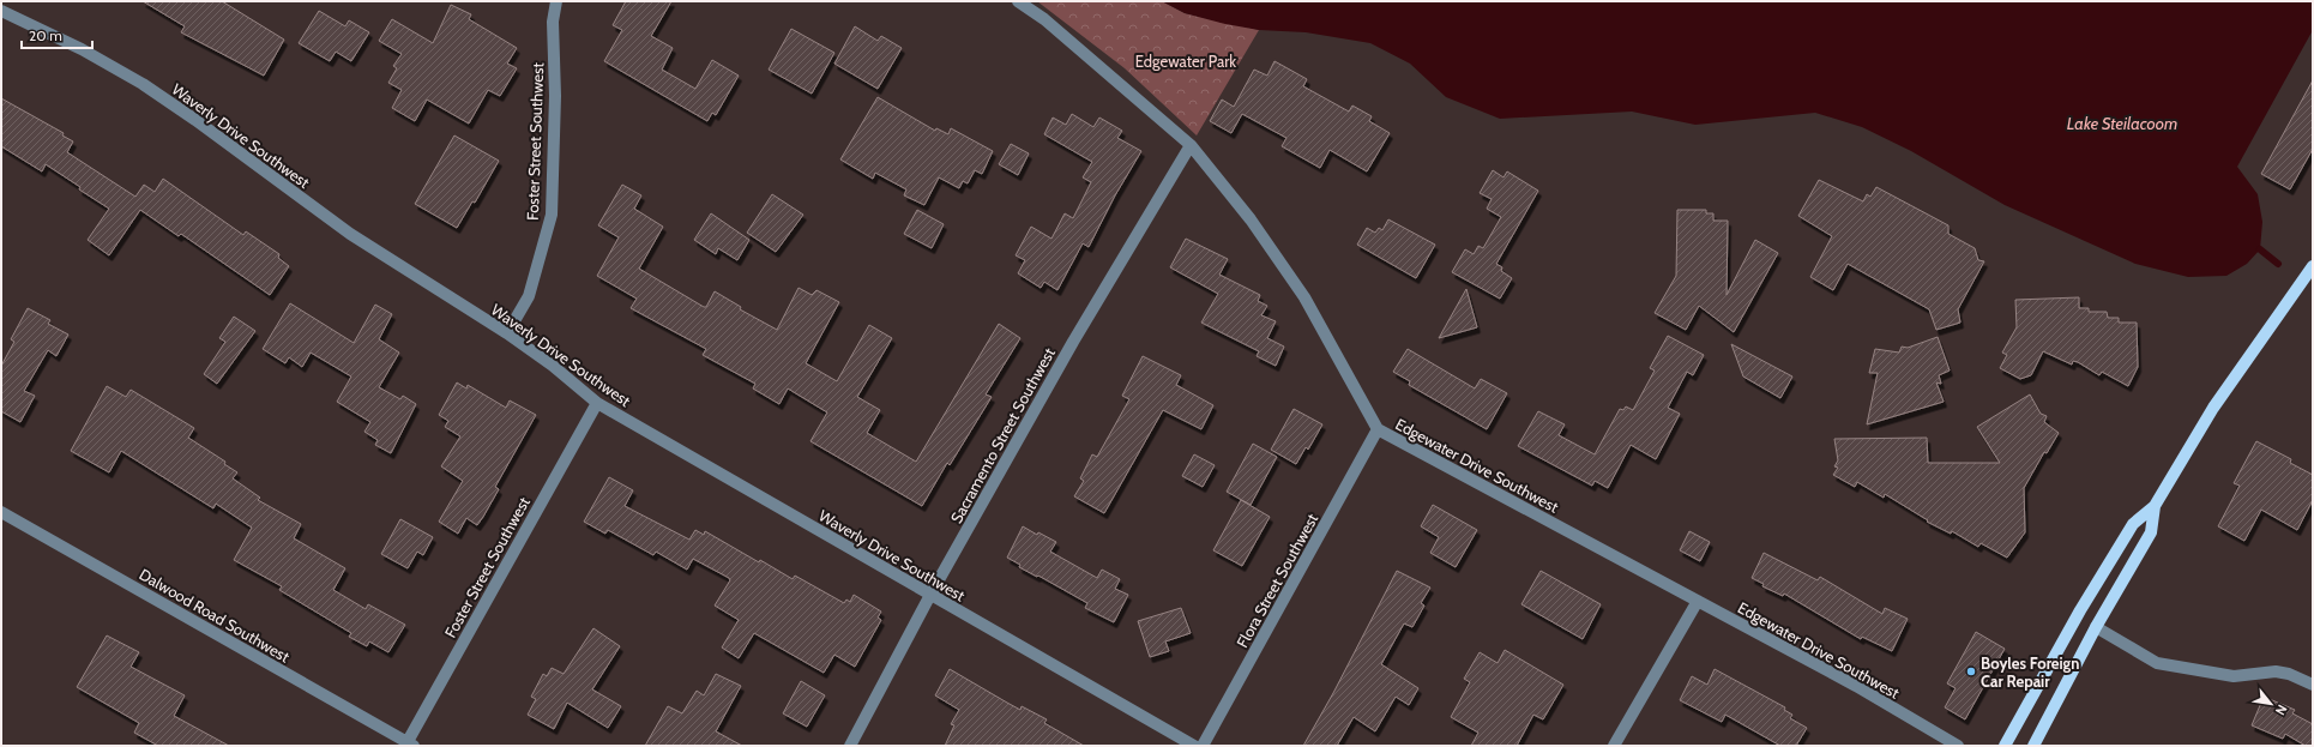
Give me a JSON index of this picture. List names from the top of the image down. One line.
{"streets":{"street":["Waverly Drive Southwest","Foster Street Southwest","Sacramento Street Southwest","Edgewater Drive Southwest","Flora Street Southwest","Dalwood Road Southwest"]},"crossings":[["Waverly Drive Southwest","Foster Street Southwest"],["Waverly Drive Southwest","Sacramento Street Southwest"],["Foster Street Southwest","Dalwood Road Southwest"],["Sacramento Street Southwest","Edgewater Drive Southwest"],["Edgewater Drive Southwest","Flora Street Southwest"]],"water":["Lake Steilacoom"],"parks":["Edgewater Park"],"places":["Boyles Foreign Car Repair"],"scale_bar":"20 m","north":"bottom right"}
